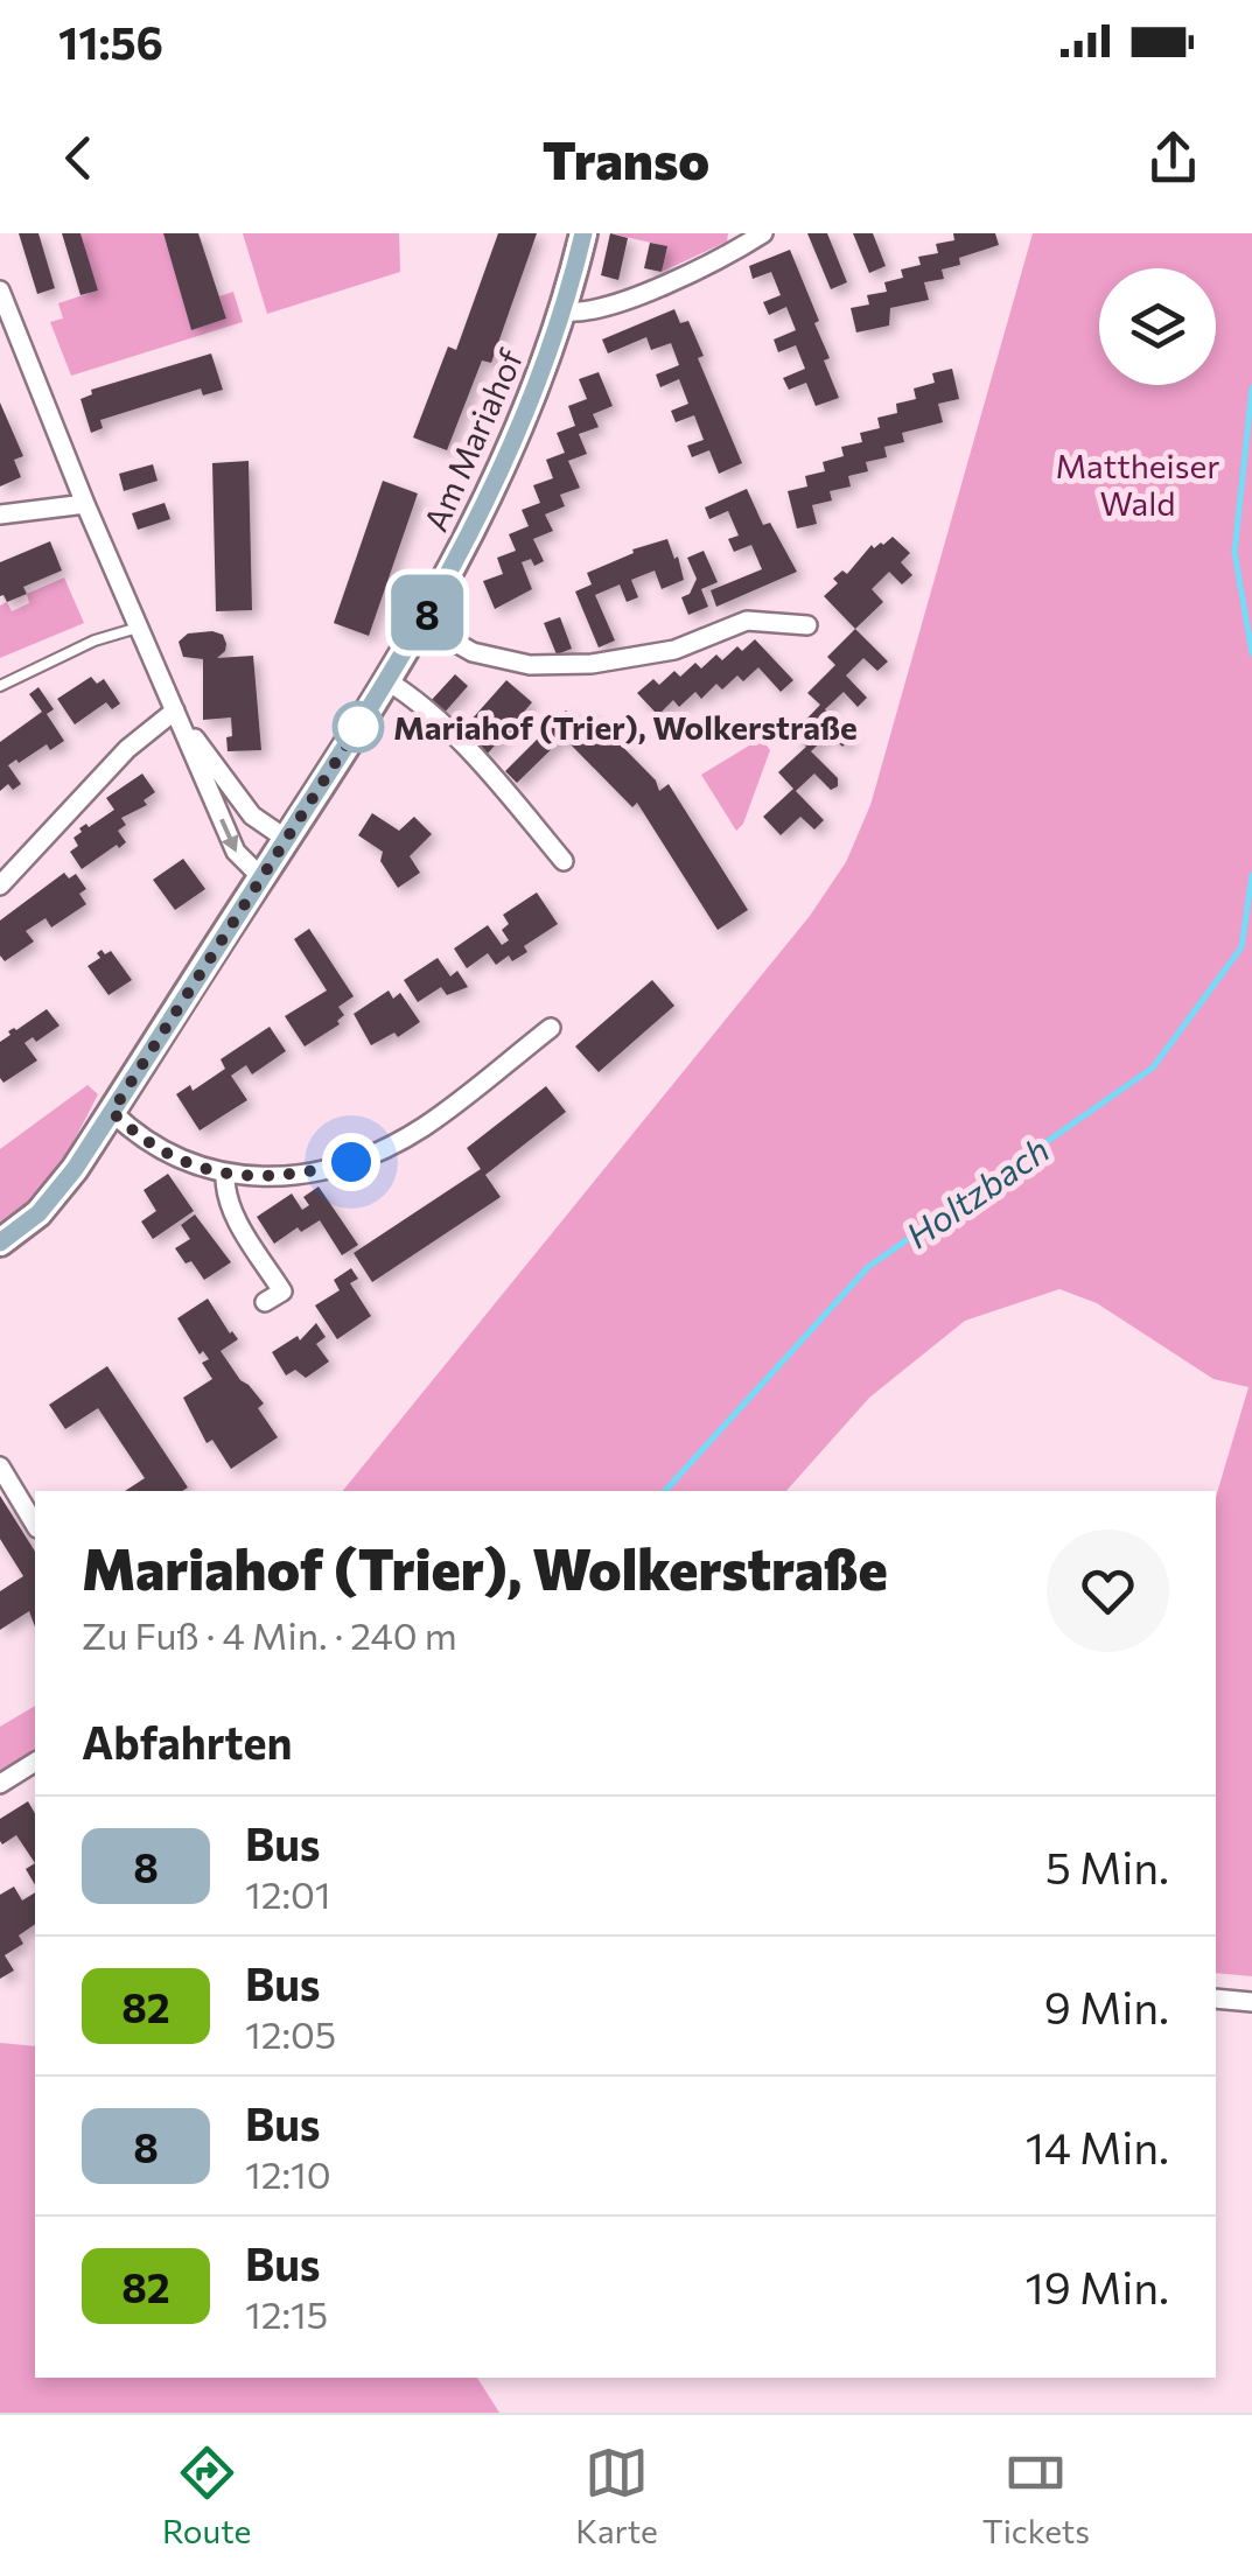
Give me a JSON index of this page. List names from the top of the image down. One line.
{"streets":{"street":["Am Mariahof"]},"water":["Holtzbach"],"parks":["Mattheiser Wald"],"places":["Mariahof (Trier), Wolkerstraße"],"lines":["bus line 8"],"page":{"status":"11:56","header":"Transo","on_map":"8","heading":[["Mariahof (Trier), Wolkerstraße","Zu Fuß · 4 Min. · 240 m"],"Abfahrten"],"list":[{"mark":"8","name":"Bus","note":"12:01","value":"5 Min."},{"mark":"82","name":"Bus","note":"12:05","value":"9 Min."},{"mark":"8","name":"Bus","note":"12:10","value":"14 Min."},{"mark":"82","name":"Bus","note":"12:15","value":"19 Min."}],"tabs":["Route","Karte","Tickets"]}}
